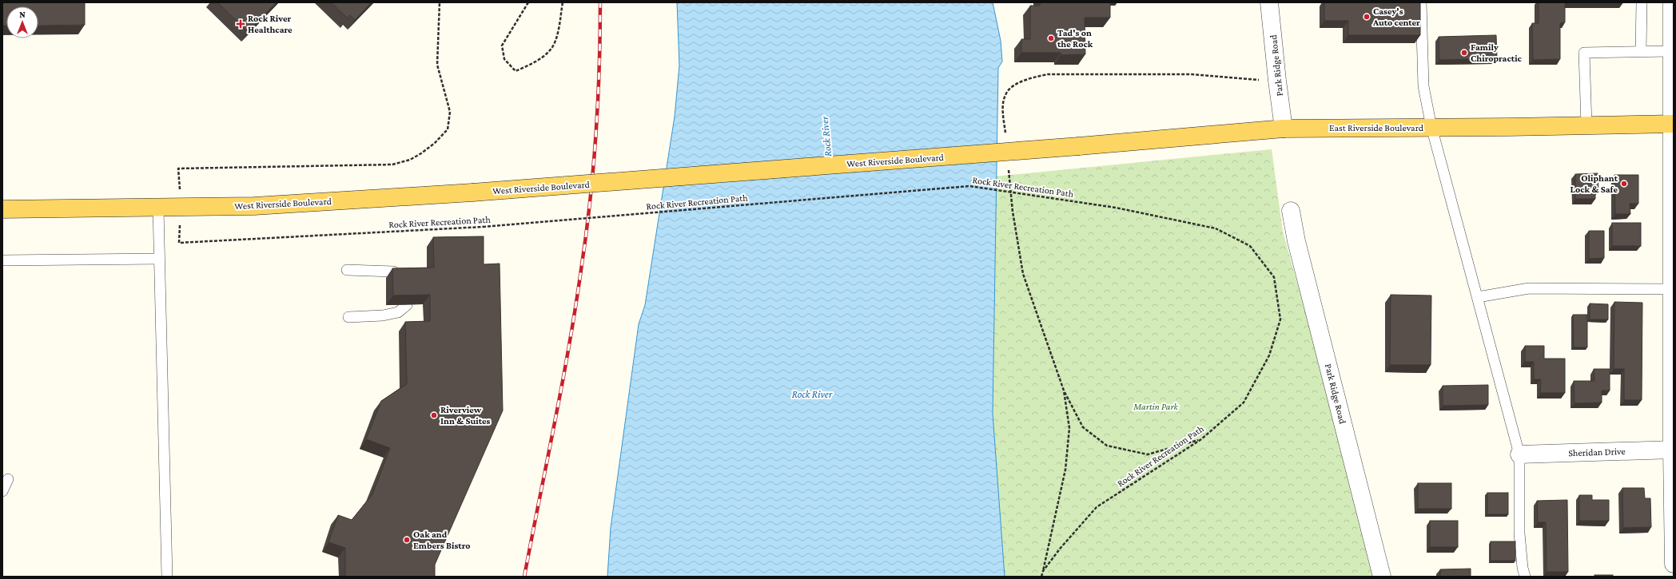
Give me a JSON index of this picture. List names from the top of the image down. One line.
{"streets":{"main road":["East Riverside Boulevard","West Riverside Boulevard"],"street":["Park Ridge Road","Sheridan Drive"],"path":["Rock River Recreation Path"]},"crossings":[["Park Ridge Road","East Riverside Boulevard"],["East Riverside Boulevard","West Riverside Boulevard"],["West Riverside Boulevard","Rock River Recreation Path"]],"water":["Rock River"],"parks":["Martin Park"],"places":{"other":["Casey's Auto center","Tad's on the Rock","Family Chiropractic","Oliphant Lock & Safe","Riverview Inn & Suites","Oak and Embers Bistro"],"health":["Rock River Healthcare"]},"north":"top"}
